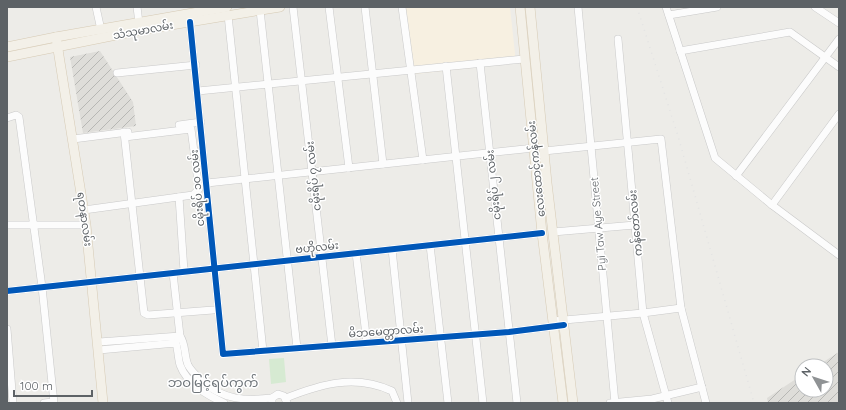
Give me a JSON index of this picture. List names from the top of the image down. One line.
{"streets":{"main road":["သံသုမာလမ်း","လေးထောင့်ကန်လမ်း","ရတနာလမ်း"],"street":["ငမိုးရိပ် ၇ လမ်း","ငမိုးရိပ် ၂ လမ်း","ငမိုးရိပ် ၁၀ လမ်း","ကန်တော်လမ်း","Pyi Taw Aye Street","ဗဟိုလမ်း","မိဘမေတ္တာလမ်း"]},"crossings":[["သံသုမာလမ်း","ငမိုးရိပ် ၁၀ လမ်း"],["သံသုမာလမ်း","ရတနာလမ်း"],["လေးထောင့်ကန်လမ်း","ဗဟိုလမ်း"],["လေးထောင့်ကန်လမ်း","မိဘမေတ္တာလမ်း"],["ငမိုးရိပ် ၇ လမ်း","ဗဟိုလမ်း"],["ငမိုးရိပ် ၇ လမ်း","မိဘမေတ္တာလမ်း"],["ငမိုးရိပ် ၂ လမ်း","ဗဟိုလမ်း"],["ငမိုးရိပ် ၂ လမ်း","မိဘမေတ္တာလမ်း"],["ငမိုးရိပ် ၁၀ လမ်း","ဗဟိုလမ်း"],["ငမိုးရိပ် ၁၀ လမ်း","မိဘမေတ္တာလမ်း"],["ရတနာလမ်း","ဗဟိုလမ်း"],["ကန်တော်လမ်း","မိဘမေတ္တာလမ်း"],["Pyi Taw Aye Street","မိဘမေတ္တာလမ်း"]],"districts":["ဘဝမြင့်ရပ်ကွက်"],"scale_bar":"100 m","north":"top left"}
